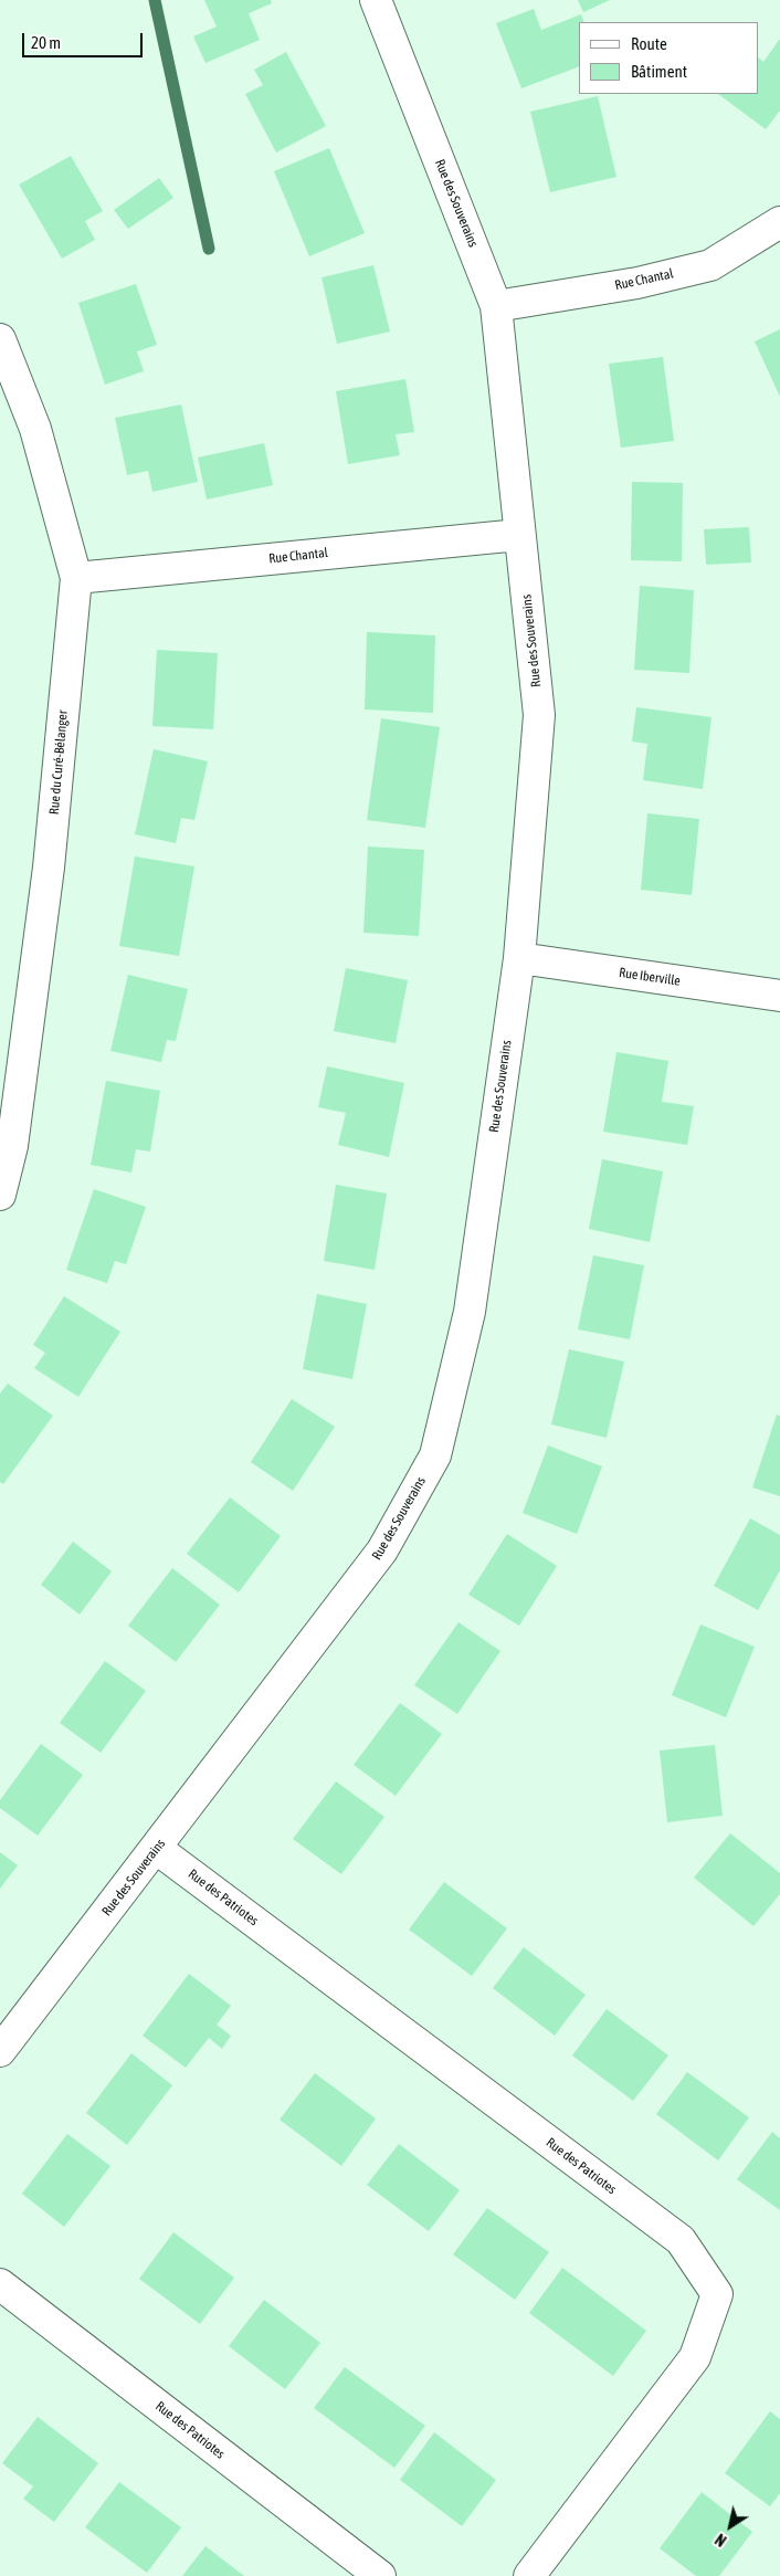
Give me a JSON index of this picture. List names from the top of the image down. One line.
{"streets":{"street":["Rue des Souverains","Rue Chantal","Rue du Curé-Bélanger","Rue Iberville","Rue des Patriotes"]},"crossings":[["Rue des Souverains","Rue Chantal"],["Rue des Souverains","Rue Iberville"],["Rue des Souverains","Rue des Patriotes"],["Rue Chantal","Rue du Curé-Bélanger"]],"legend":["Route","Bâtiment"],"scale_bar":"20 m","north":"bottom left"}
